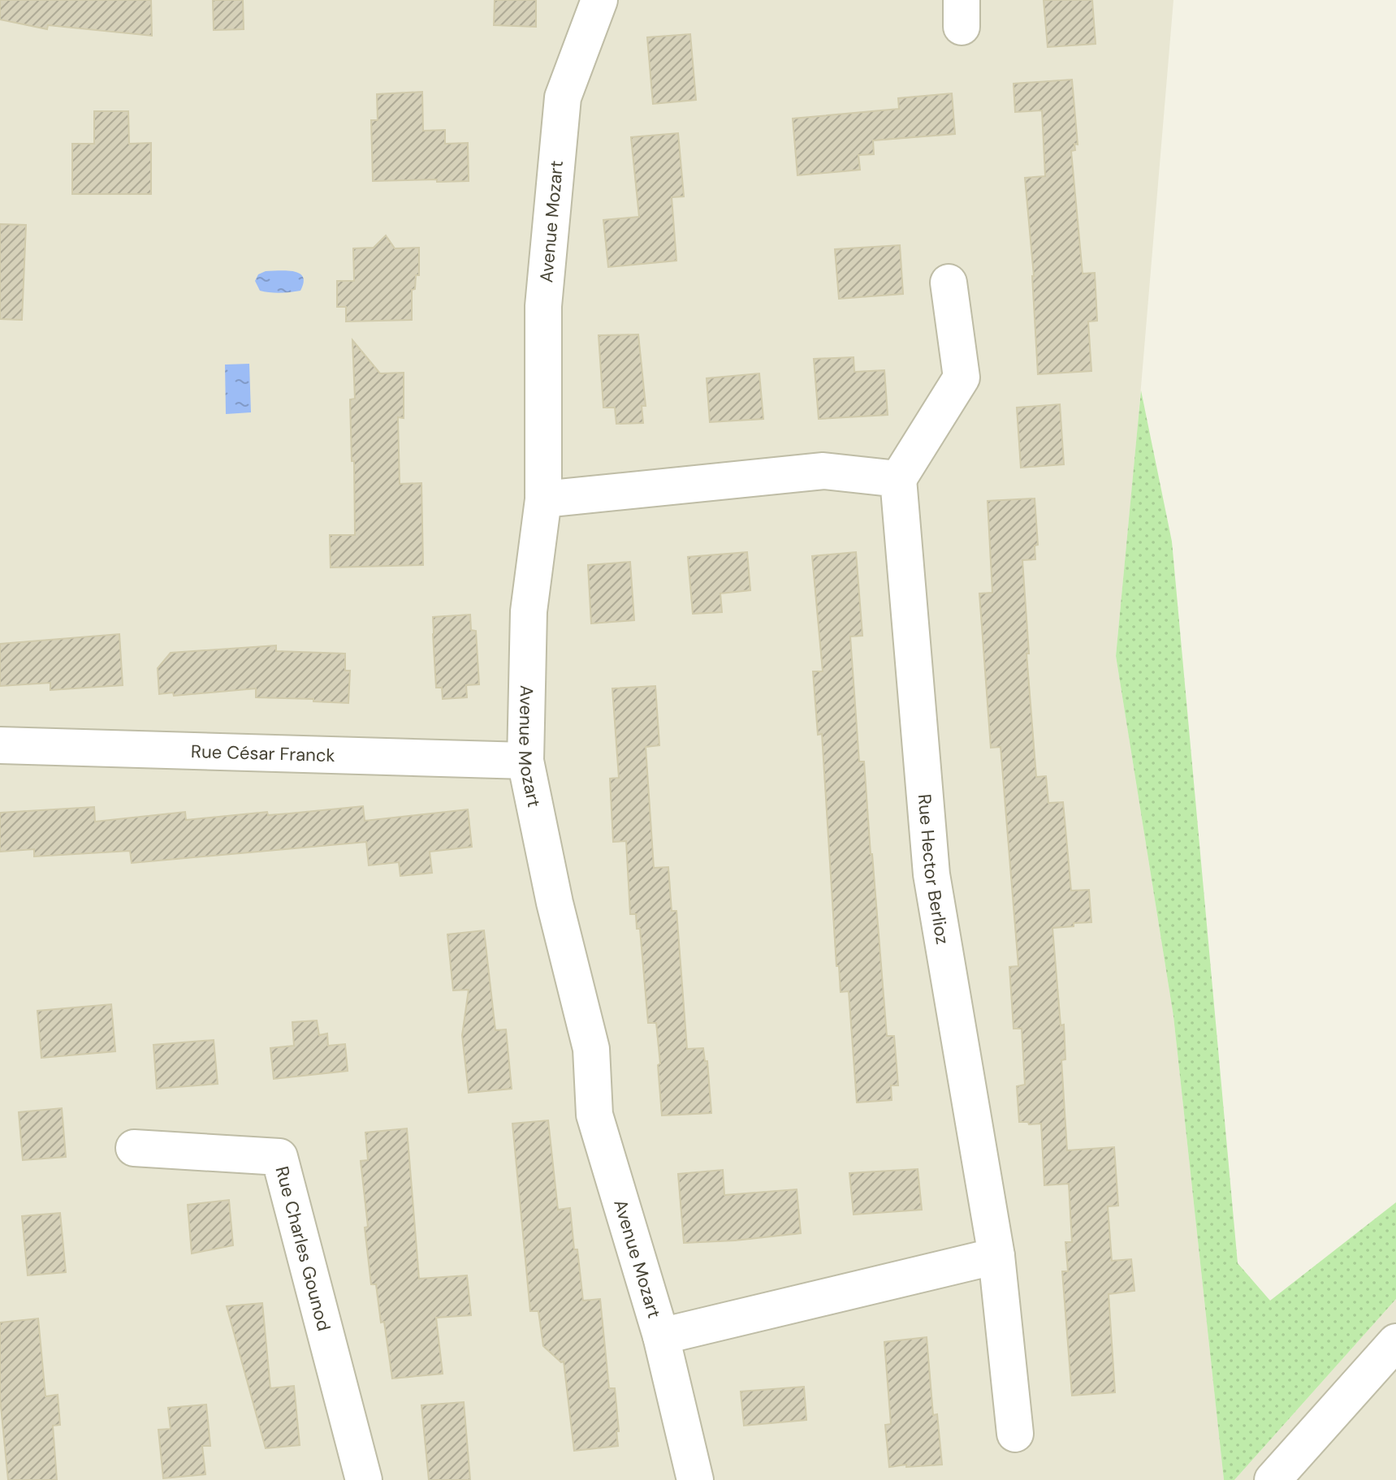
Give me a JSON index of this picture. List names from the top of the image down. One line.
{"streets":{"street":["Avenue Mozart","Rue César Franck","Rue Hector Berlioz","Rue Charles Gounod"]},"crossings":[["Avenue Mozart","Rue César Franck"]]}
